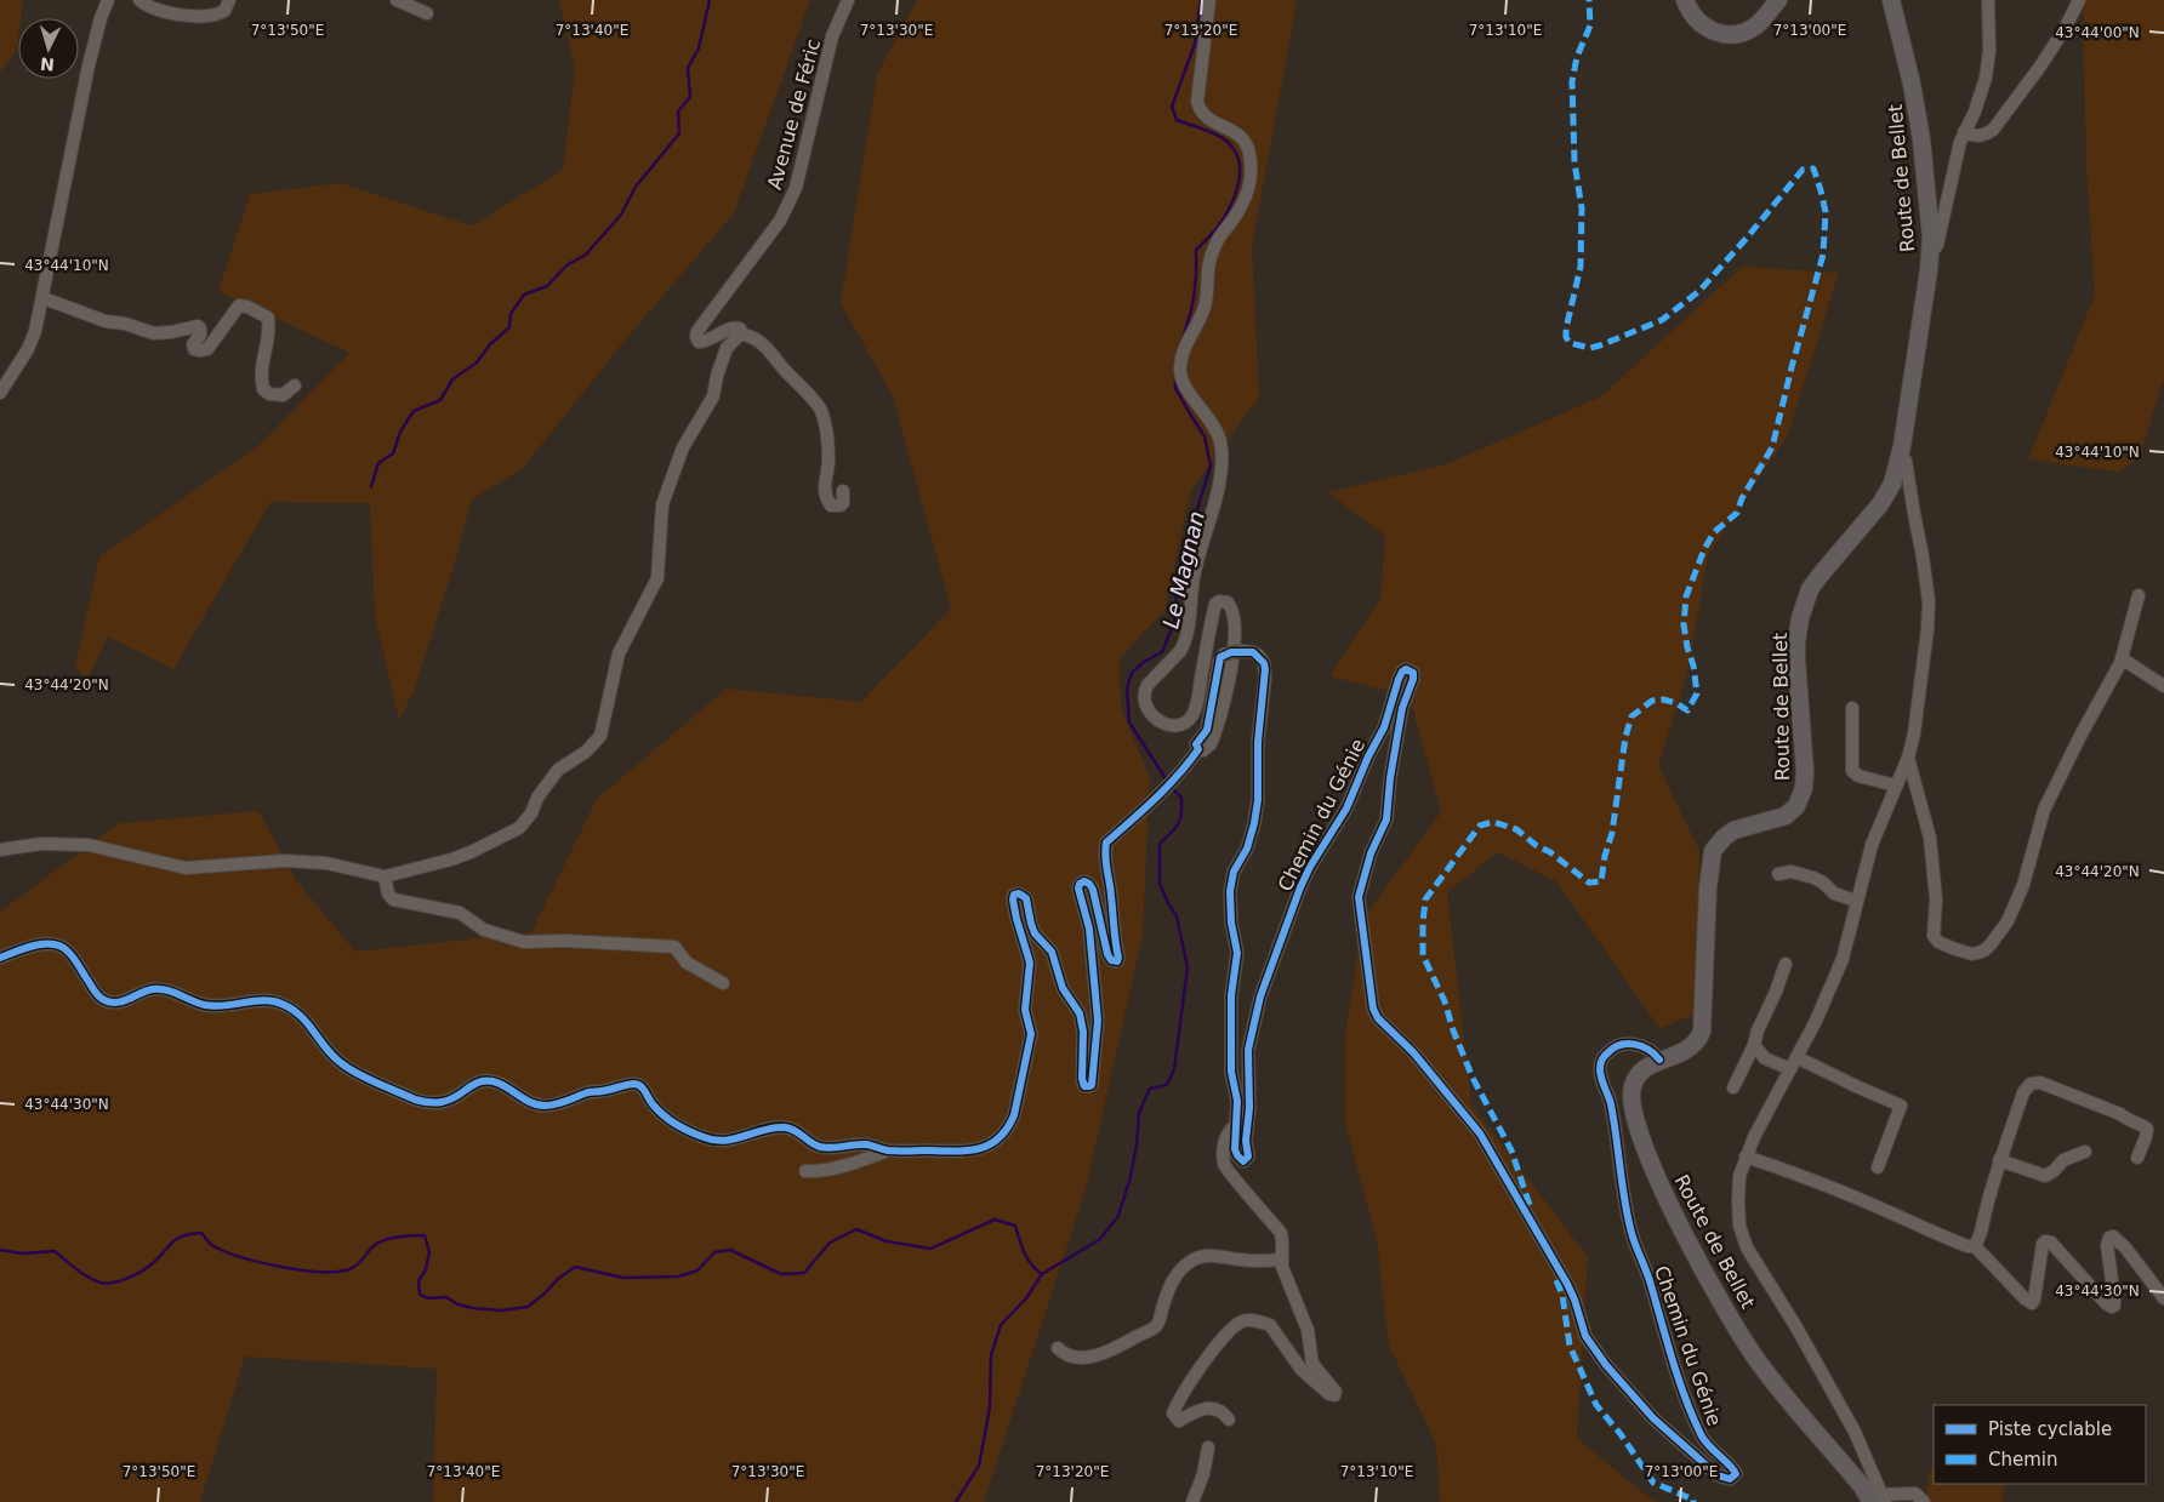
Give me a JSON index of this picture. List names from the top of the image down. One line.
{"streets":{"main road":["Route de Bellet"],"street":["Avenue de Féric","Chemin du Génie"]},"crossings":[["Route de Bellet","Chemin du Génie"]],"water":["Le Magnan"],"legend":["Piste cyclable","Chemin"],"north":"bottom","coordinates":["7°13'50\"E","7°13'40\"E","7°13'30\"E","7°13'20\"E","7°13'10\"E","7°13'00\"E","43°44'00\"N","43°44'10\"N","43°44'20\"N","43°44'30\"N"]}
